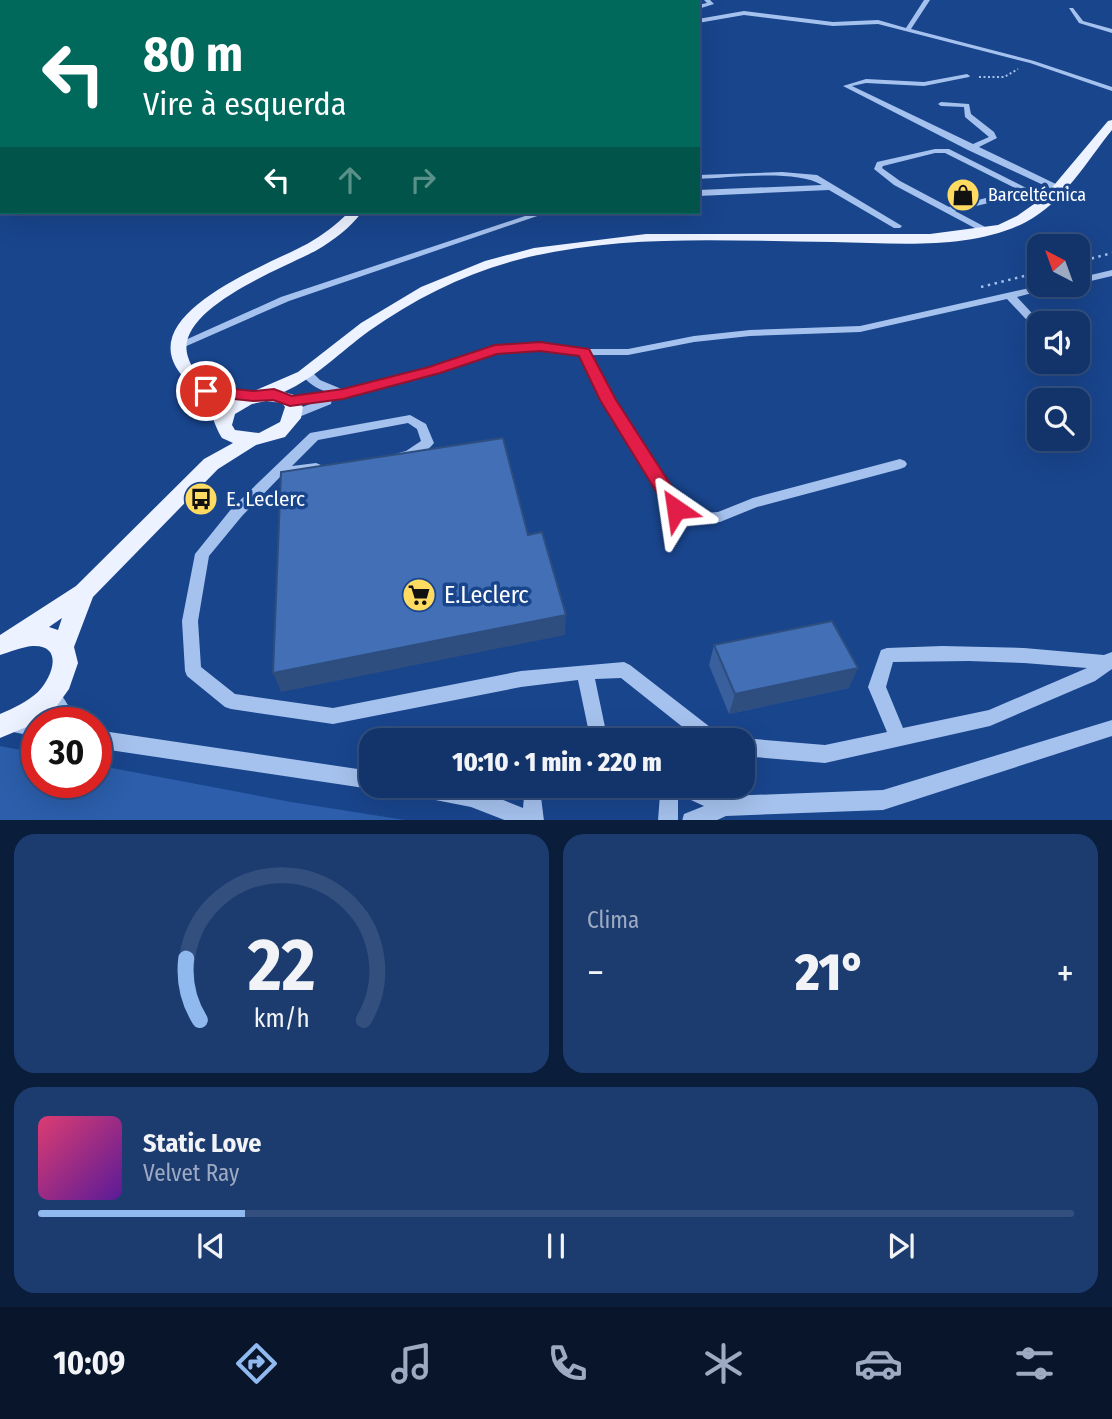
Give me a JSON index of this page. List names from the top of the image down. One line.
{"places":{"shop":["Barceltécnica"],"bus stop":["E. Leclerc"],"supermarket":["E.Leclerc"]},"north":"top left","page":{"turn":["80 m","Vire à esquerda"],"limit":"30","trip":"10:10 · 1 min · 220 m","tile":"Clima","heat":["−","21°","+"],"song":["Static Love","Velvet Ray"],"tabs":"10:09","gauge":["22","km/h"]}}
